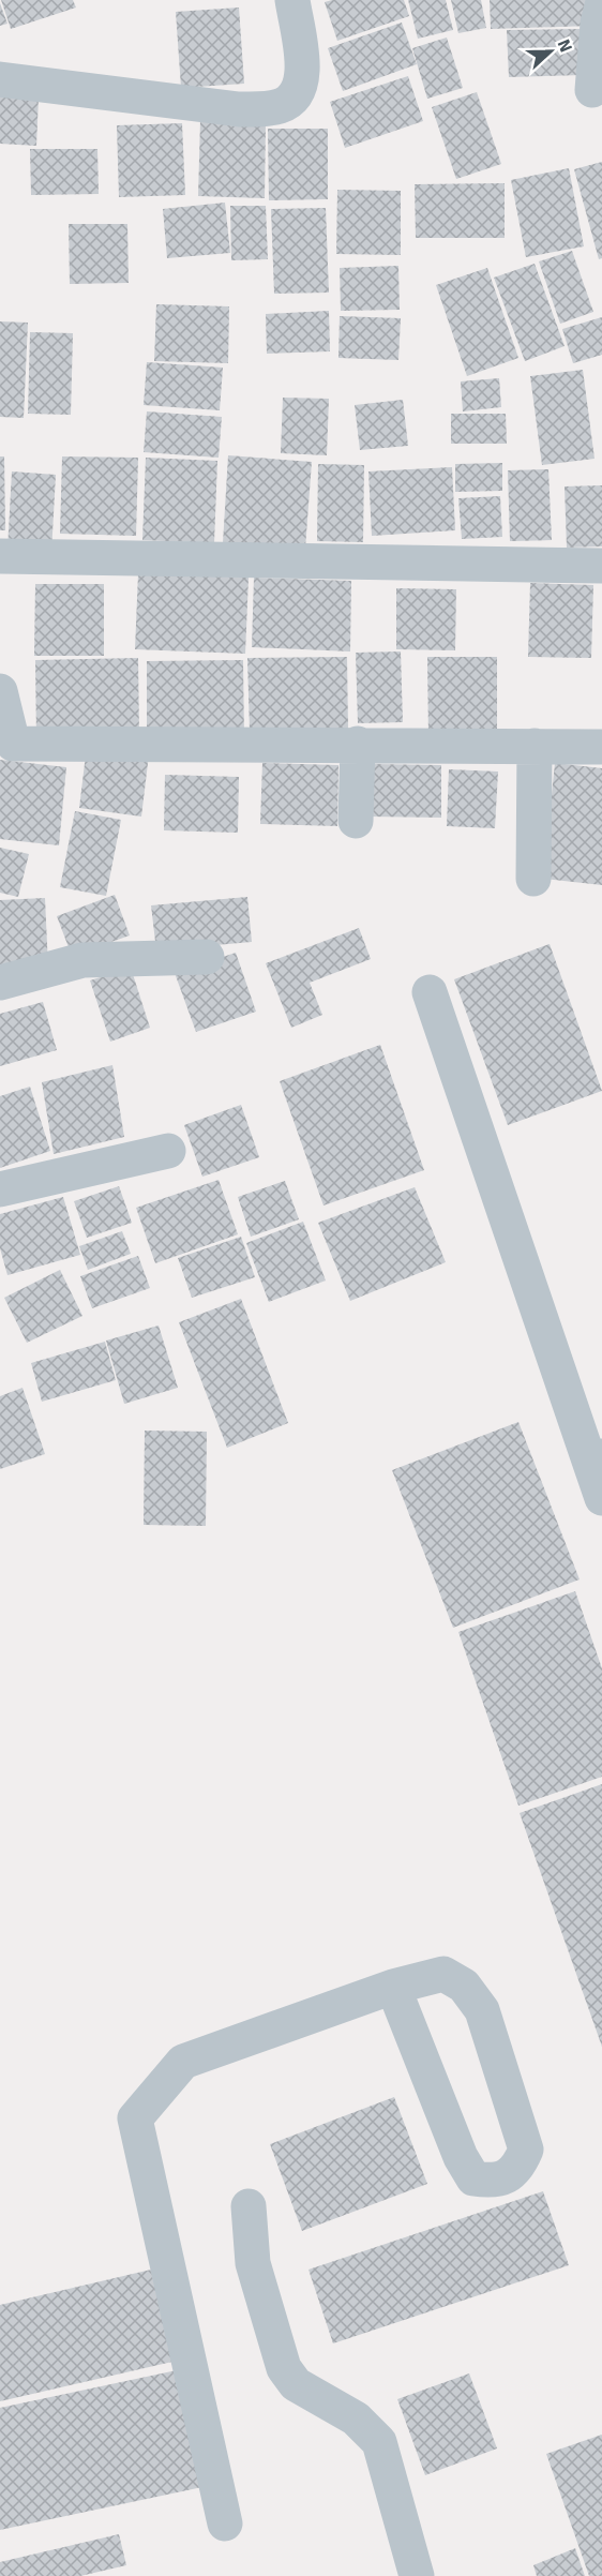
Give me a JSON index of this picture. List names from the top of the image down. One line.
{"north":"right"}
